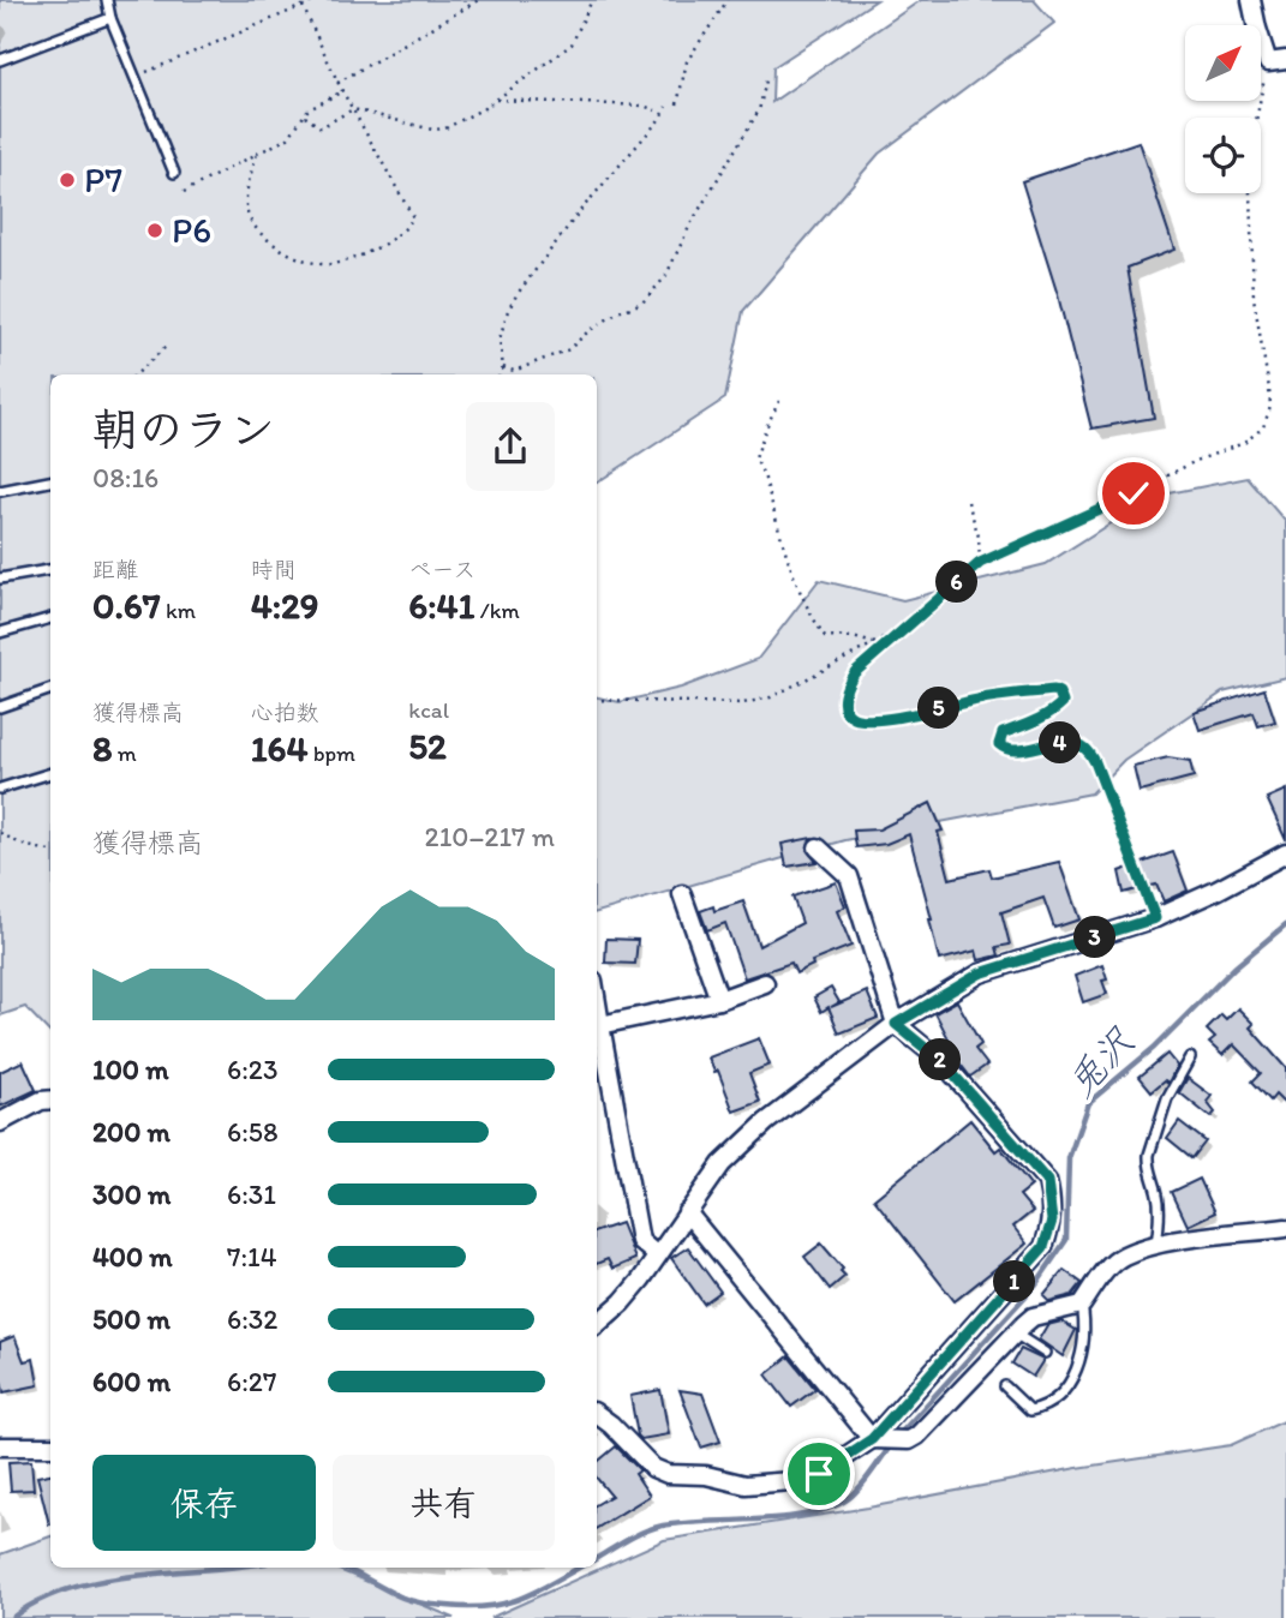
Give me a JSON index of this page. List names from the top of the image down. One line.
{"water":["兎沢"],"places":["P7","P6"],"north":"top right","page":{"heading":["朝のラン","08:16"],"stats":[["距離","0.67 km"],["時間","4:29"],["ペース","6:41 /km"],["獲得標高","8 m"],["心拍数","164 bpm"],["kcal","52"]],"pins":["6","5","4","3","2","1"],"chart":["獲得標高","210–217 m"],"list":[{"name":"100 m","note":"6:23"},{"name":"200 m","note":"6:58"},{"name":"300 m","note":"6:31"},{"name":"400 m","note":"7:14"},{"name":"500 m","note":"6:32"},{"name":"600 m","note":"6:27"}],"buttons":["保存","共有"]}}
